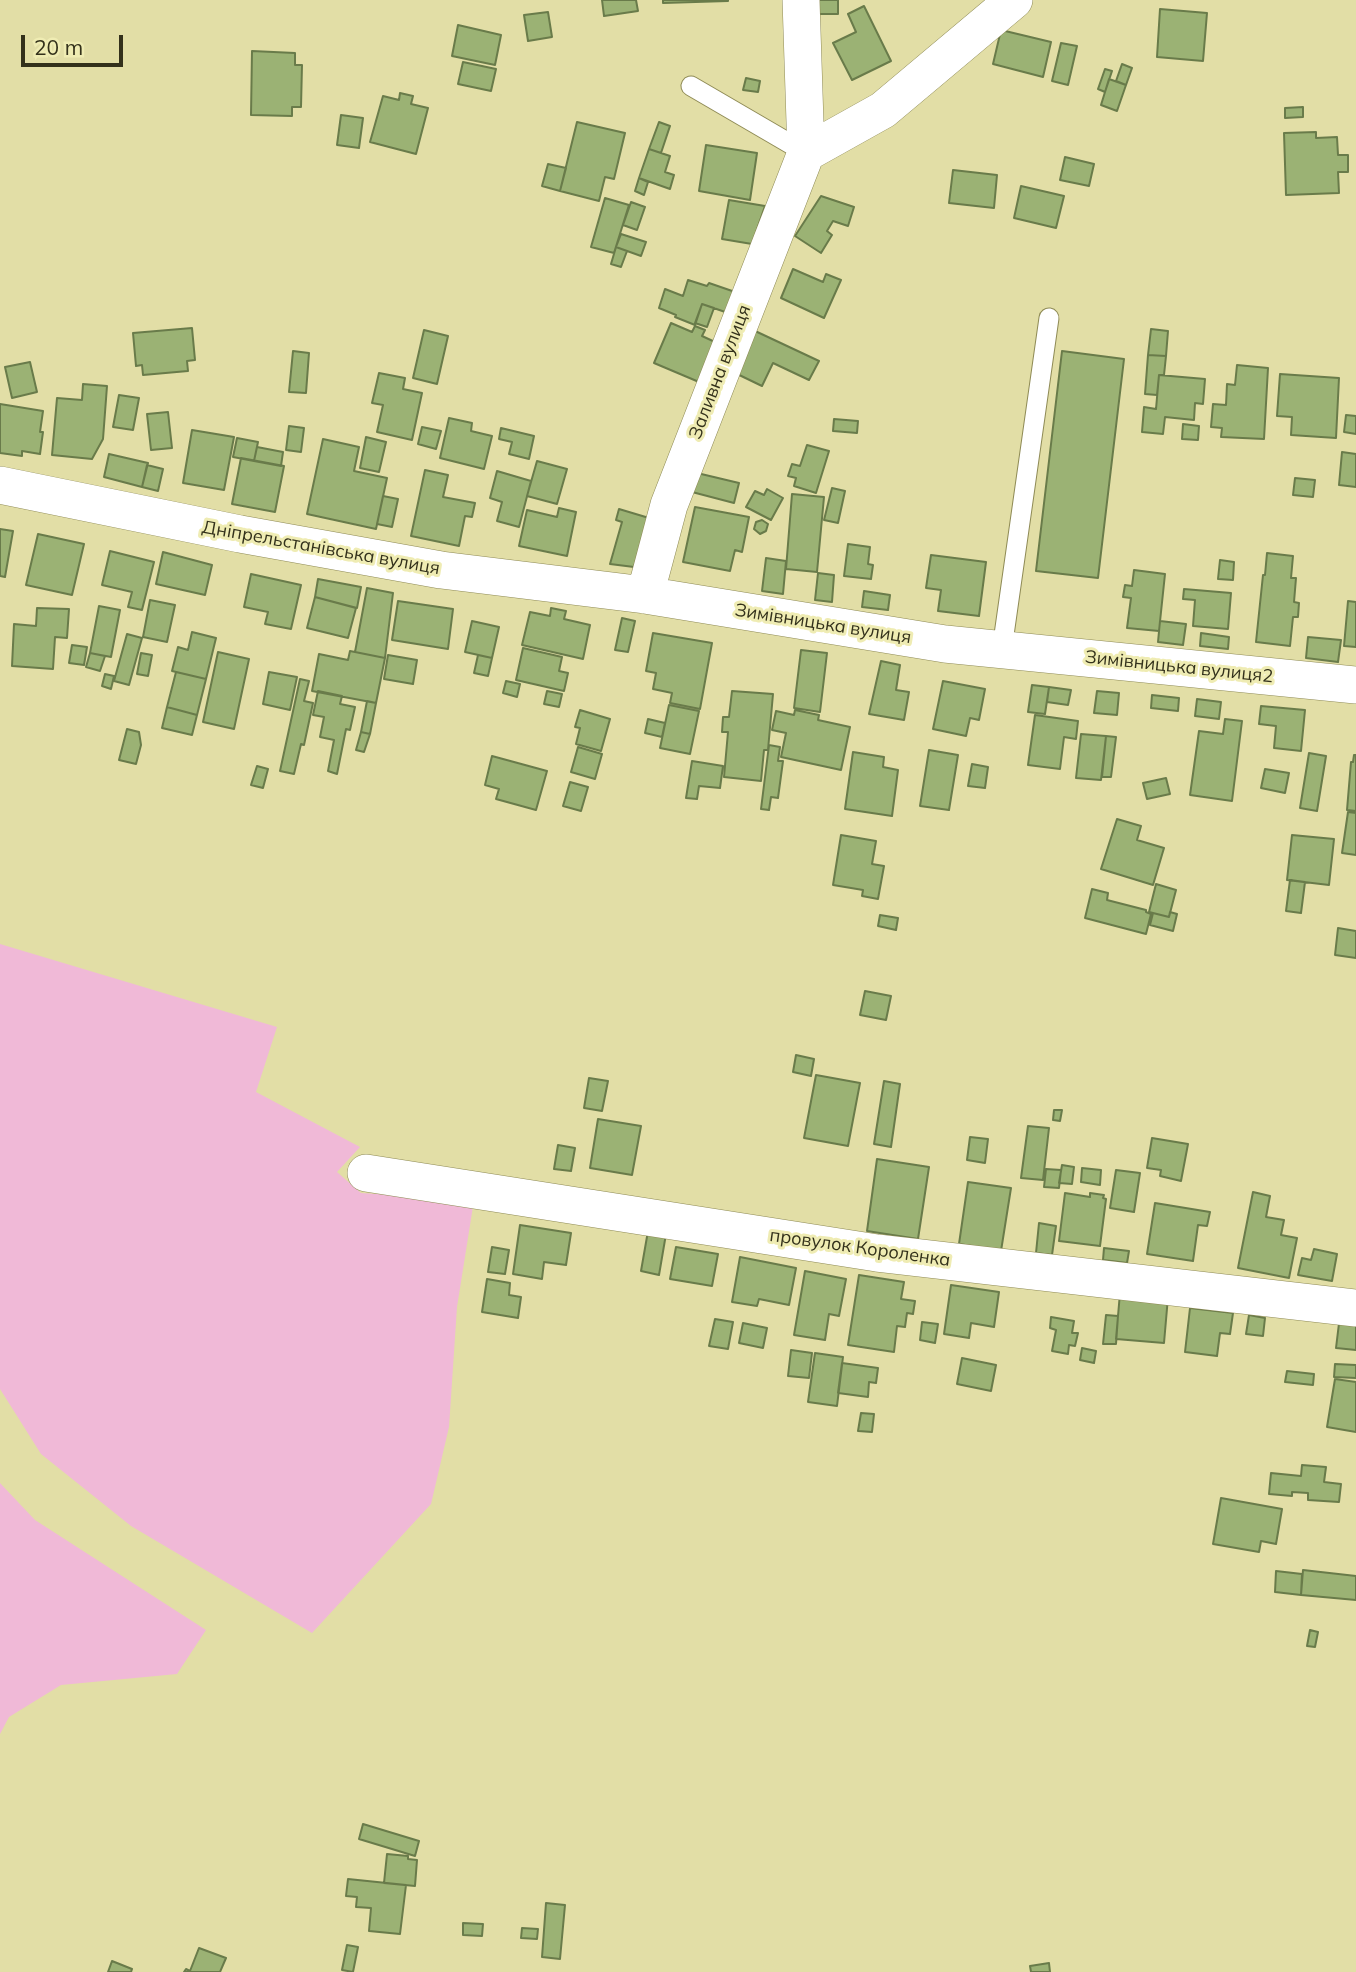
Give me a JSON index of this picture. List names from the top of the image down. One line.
{"streets":{"street":["Заливна вулиця","Дніпрельстанівська вулиця","Зимівницька вулиця","Зимівницька вулиця2","провулок Короленка"]},"crossings":[["Заливна вулиця","Дніпрельстанівська вулиця"],["Заливна вулиця","Зимівницька вулиця"],["Дніпрельстанівська вулиця","Зимівницька вулиця"],["Зимівницька вулиця","Зимівницька вулиця2"]],"scale_bar":"20 m"}
